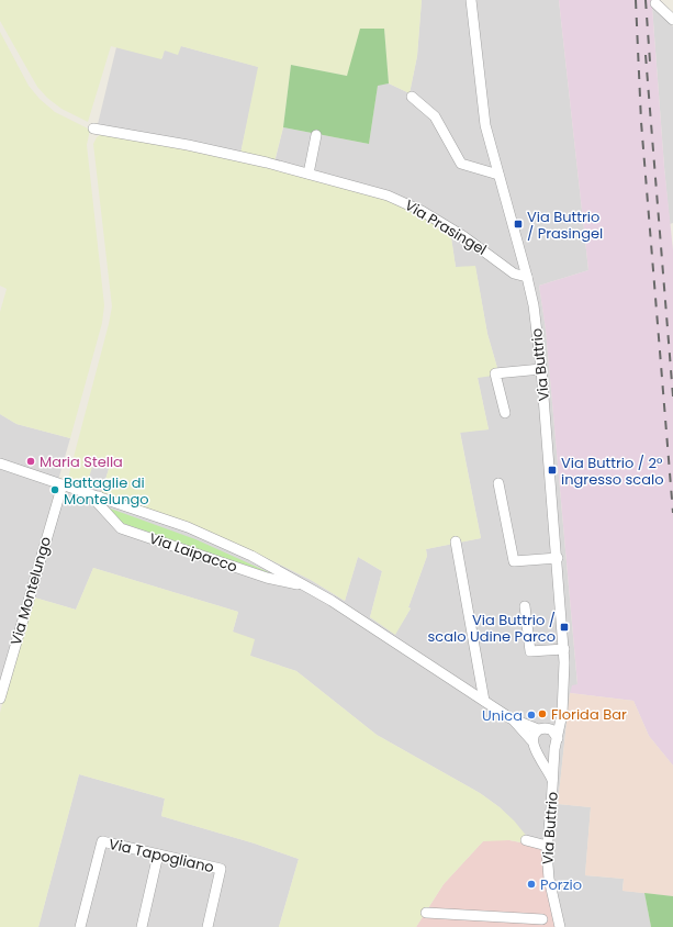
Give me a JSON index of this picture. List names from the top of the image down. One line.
{"streets":{"street":["Via Prasingel","Via Buttrio","Via Laipacco","Via Montelungo","Via Tapogliano"]},"crossings":[["Via Prasingel","Via Buttrio"],["Via Buttrio","Via Laipacco"],["Via Laipacco","Via Montelungo"]],"places":{"transit":["Via Buttrio / Prasingel","Via Buttrio / 2° ingresso scalo","Via Buttrio / scalo Udine Parco"],"other":["Maria Stella","Battaglie di Montelungo","Florida Bar","Unica","Porzio"]}}
